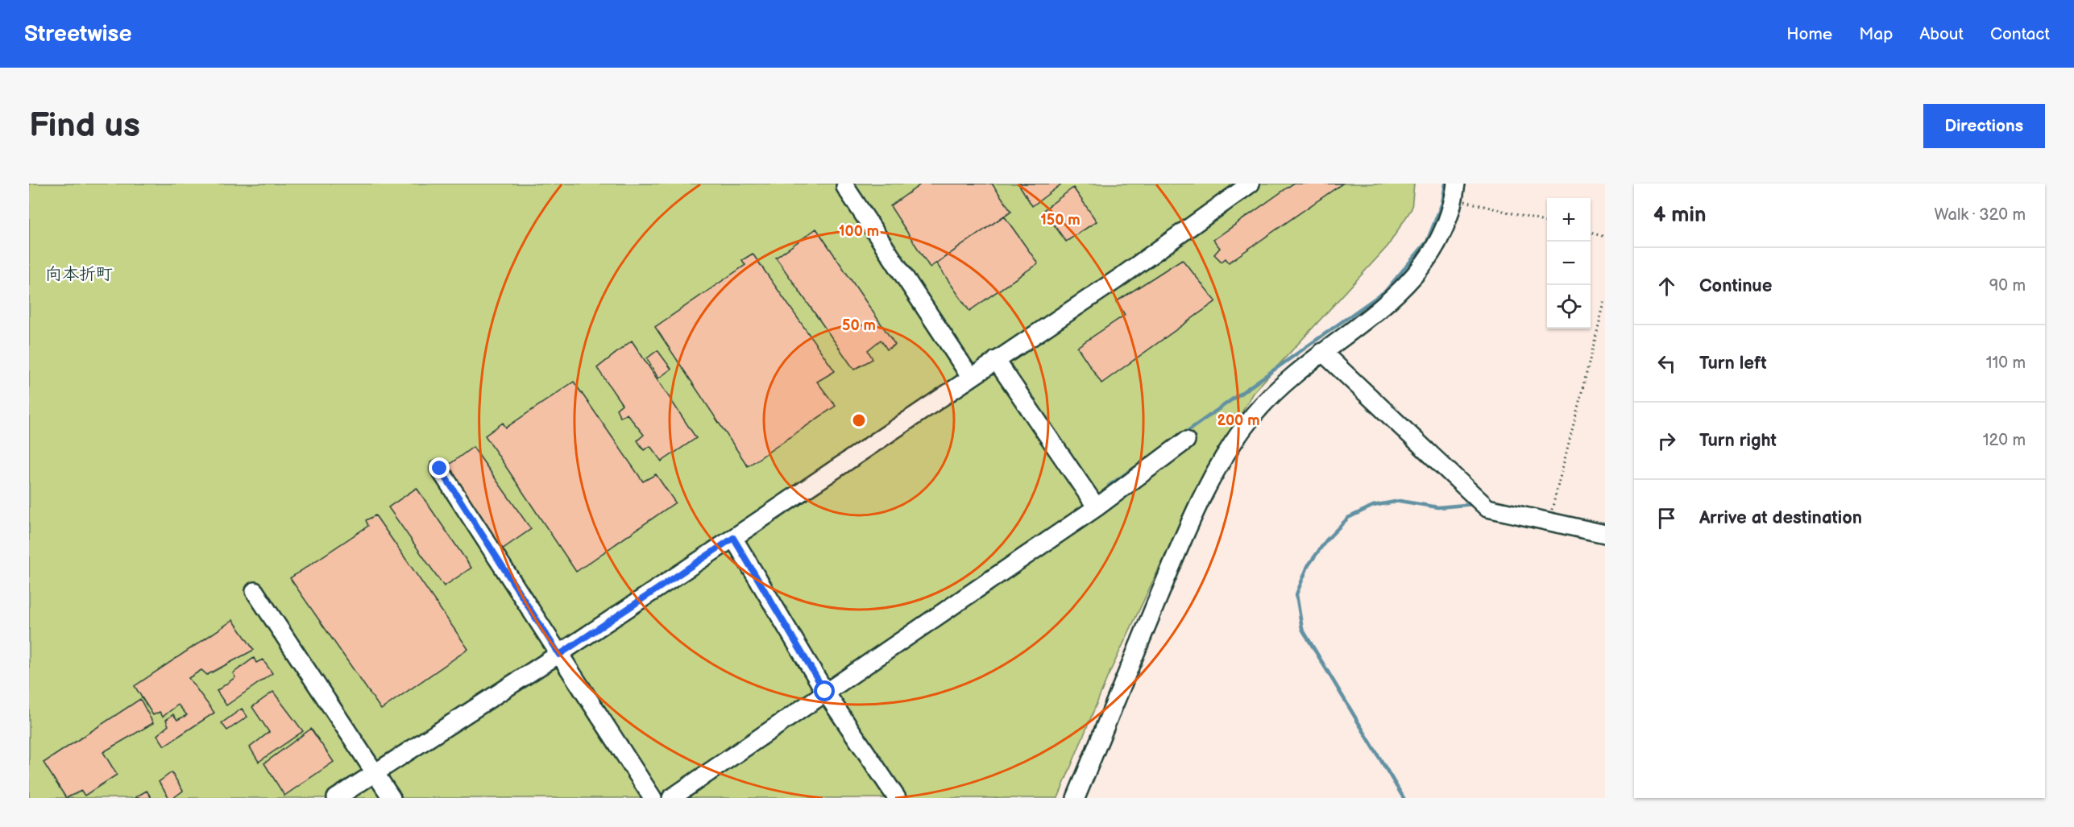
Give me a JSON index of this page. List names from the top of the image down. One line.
{"districts":["向本折町"],"page":{"header":"Streetwise","nav":["Home","Map","About","Contact"],"buttons":"Directions","title":"Find us","heading":["4 min","Walk · 320 m"],"map_buttons":["+","−"],"list":[["Continue","90 m"],["Turn left","110 m"],["Turn right","120 m"],"Arrive at destination"]},"rings":["150 m","100 m","50 m","200 m"]}
